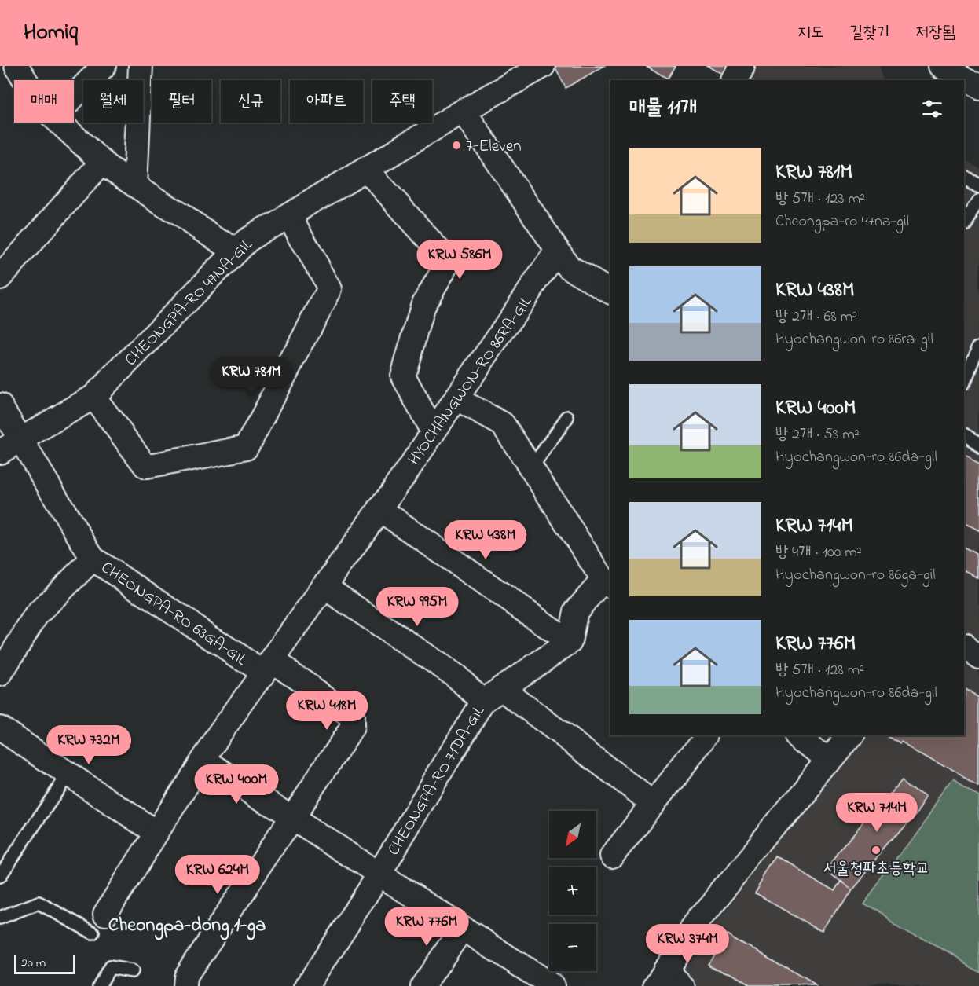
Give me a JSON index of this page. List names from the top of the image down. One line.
{"streets":{"street":["CHEONGPA-RO 47NA-GIL","HYOCHANGWON-RO 86RA-GIL","CHEONGPA-RO 63GA-GIL","CHEONGPA-RO 71DA-GIL"]},"crossings":[["CHEONGPA-RO 47NA-GIL","CHEONGPA-RO 63GA-GIL"],["HYOCHANGWON-RO 86RA-GIL","CHEONGPA-RO 63GA-GIL"]],"districts":["Cheongpa-dong 1-ga"],"places":["7-Eleven","서울청파초등학교"],"scale_bar":"20 m","north":"bottom left","page":{"header":"Homiq","nav":["지도","길찾기","저장됨"],"chip":["매매","월세","필터","신규","아파트","주택"],"heading":"매물 11개","list":[{"name":"KRW 781M","note":"방 5개 · 123 m² · Cheongpa-ro 47na-gil"},{"name":"KRW 438M","note":"방 2개 · 68 m² · Hyochangwon-ro 86ra-gil"},{"name":"KRW 400M","note":"방 2개 · 58 m² · Hyochangwon-ro 86da-gil"},{"name":"KRW 714M","note":"방 4개 · 100 m² · Hyochangwon-ro 86ga-gil"},{"name":"KRW 776M","note":"방 5개 · 128 m² · Hyochangwon-ro 86da-gil"}],"price":["KRW 586M","KRW 781M","KRW 438M","KRW 995M","KRW 418M","KRW 732M","KRW 400M","KRW 714M","KRW 624M","KRW 776M","KRW 374M"],"map_buttons":["+","−"],"scale":"20 m"}}
